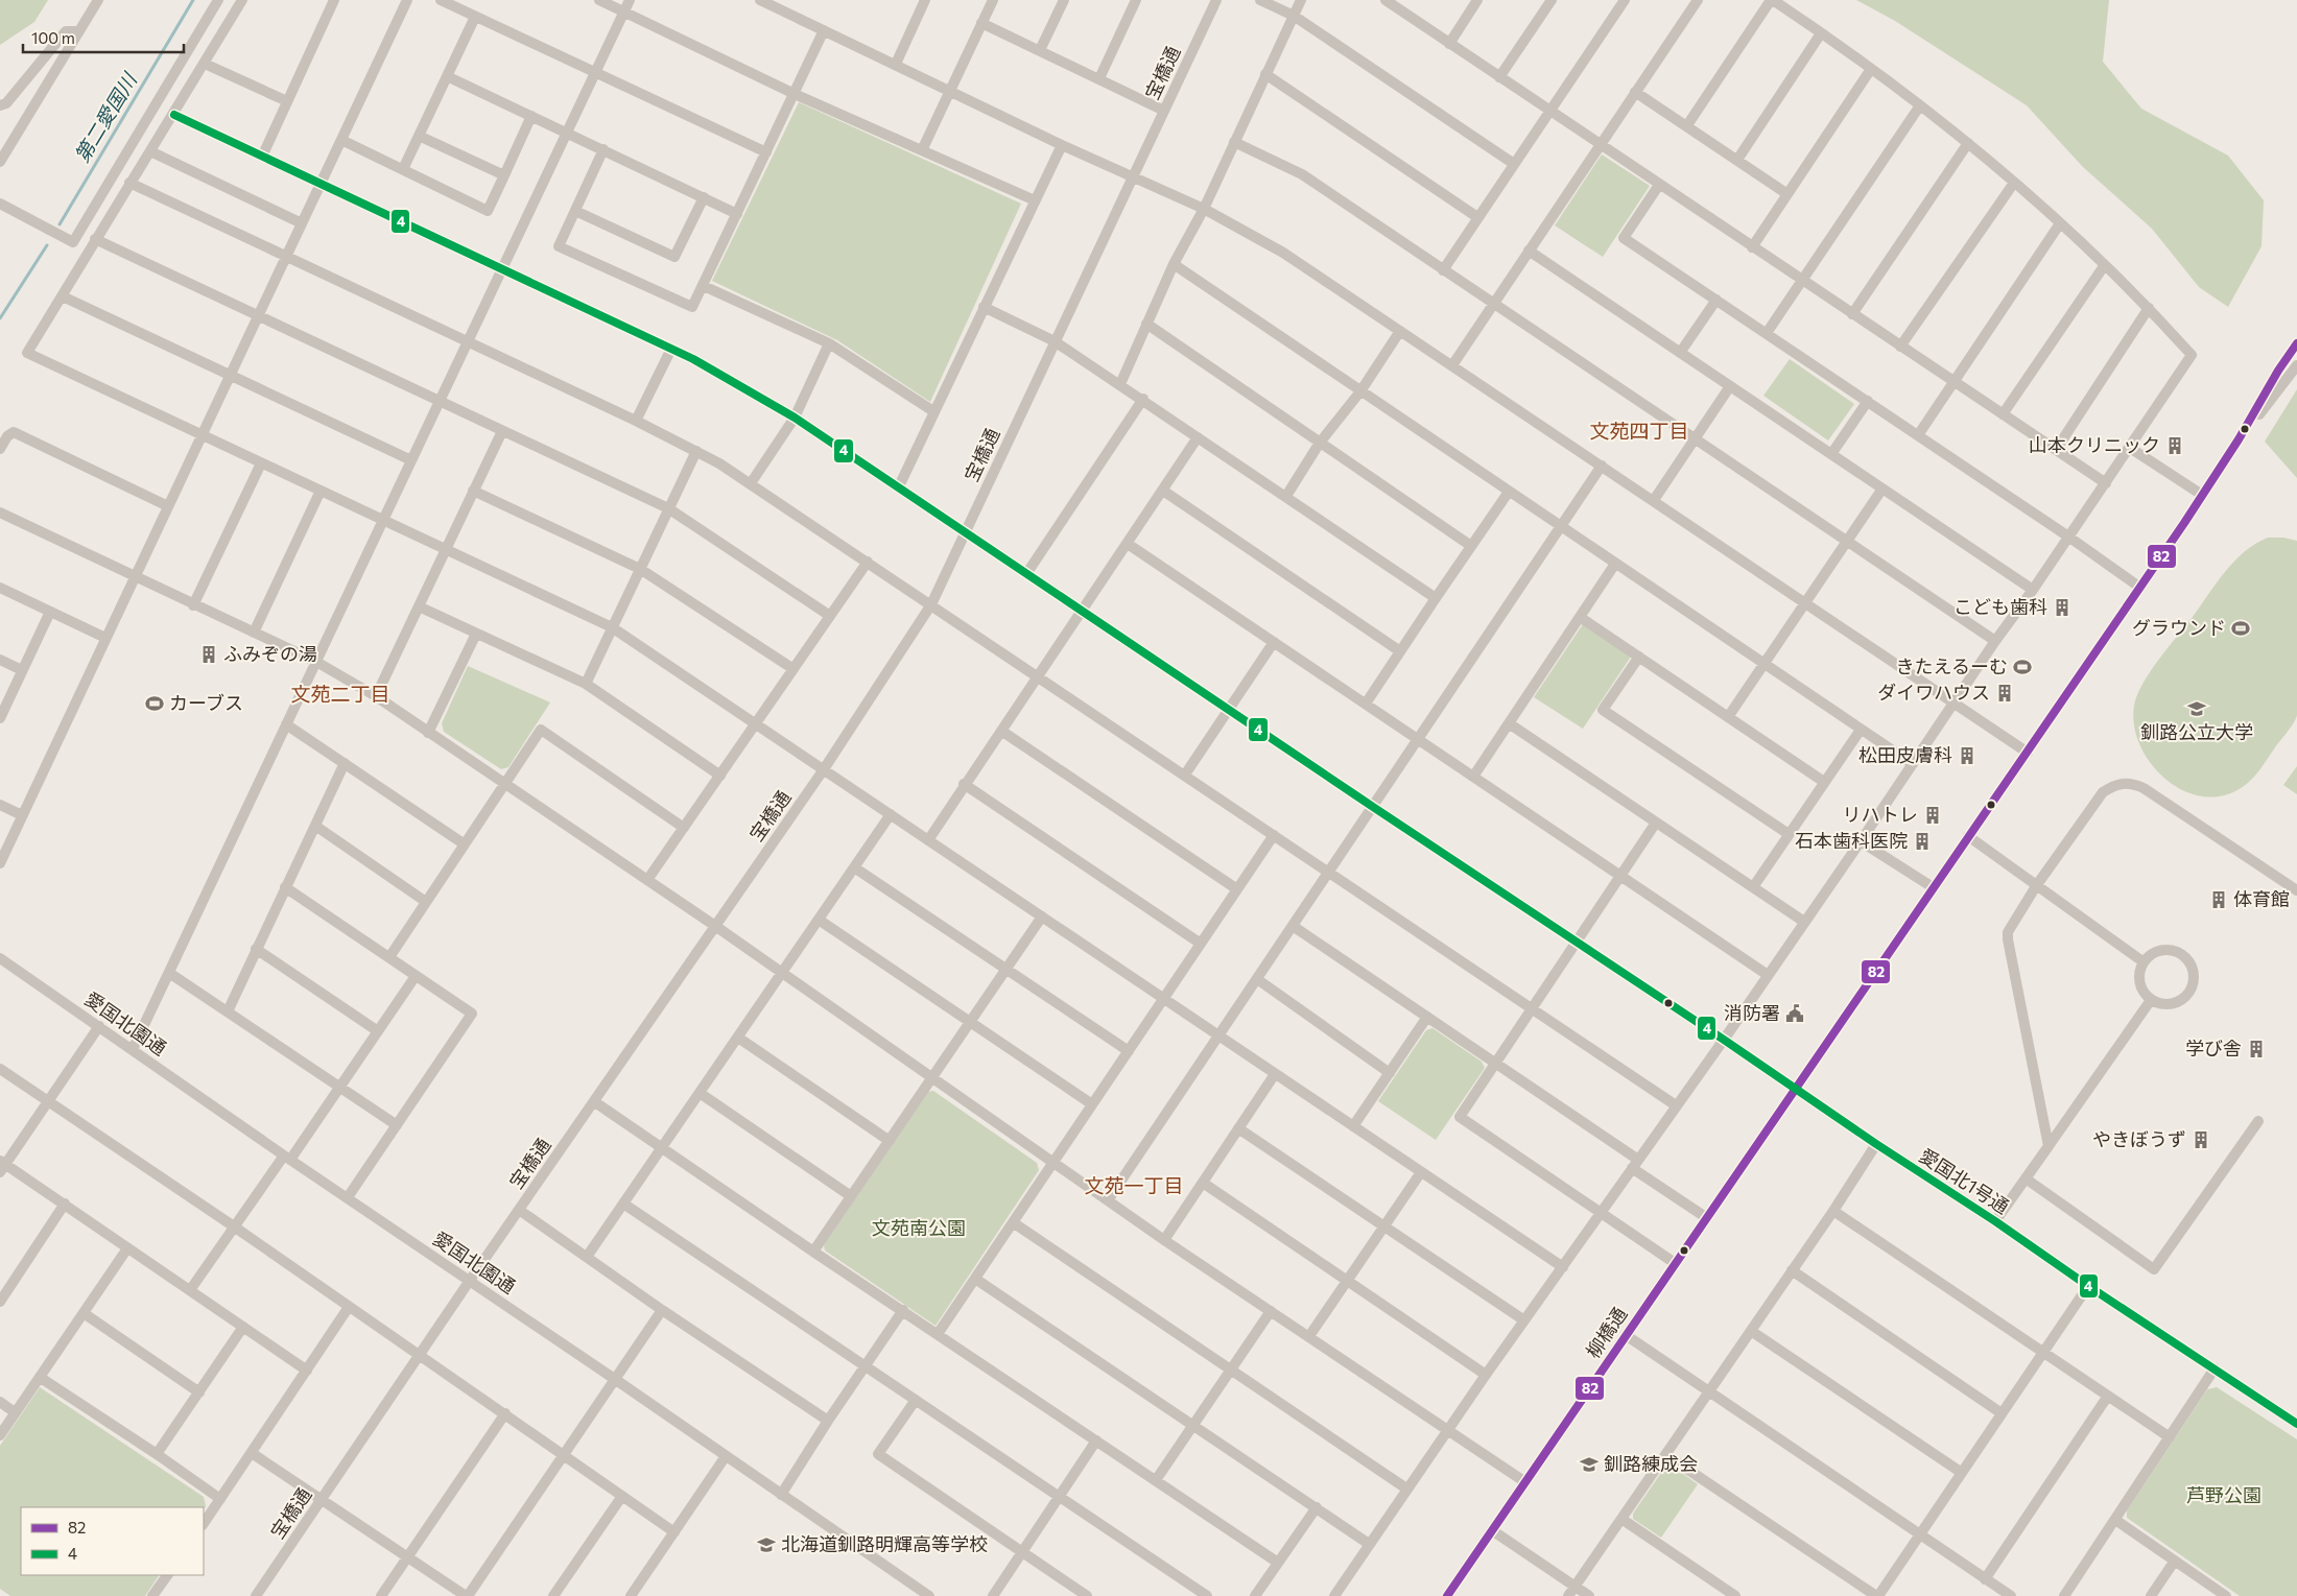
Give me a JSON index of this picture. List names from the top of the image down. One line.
{"streets":{"street":["宝橋通","愛国北園通","愛国北1号通","柳橋通"]},"crossings":[["宝橋通","愛国北園通"],["宝橋通","愛国北1号通"],["愛国北1号通","柳橋通"]],"districts":["文苑四丁目","文苑二丁目","文苑一丁目"],"water":["第二愛国川"],"parks":["文苑南公園","芦野公園"],"places":{"building":["山本クリニック","こども歯科","ふみぞの湯","ダイワハウス","松田皮膚科","リハトレ","石本歯科医院","体育館","学び舎","やきぼうず"],"sports":["グラウンド","きたえるーむ","カーブス"],"school or university":["釧路公立大学","釧路練成会","北海道釧路明輝高等学校"],"public building":["消防署"]},"lines":["transit line 4","transit line 82"],"legend":["82","4"],"scale_bar":"100 m"}
